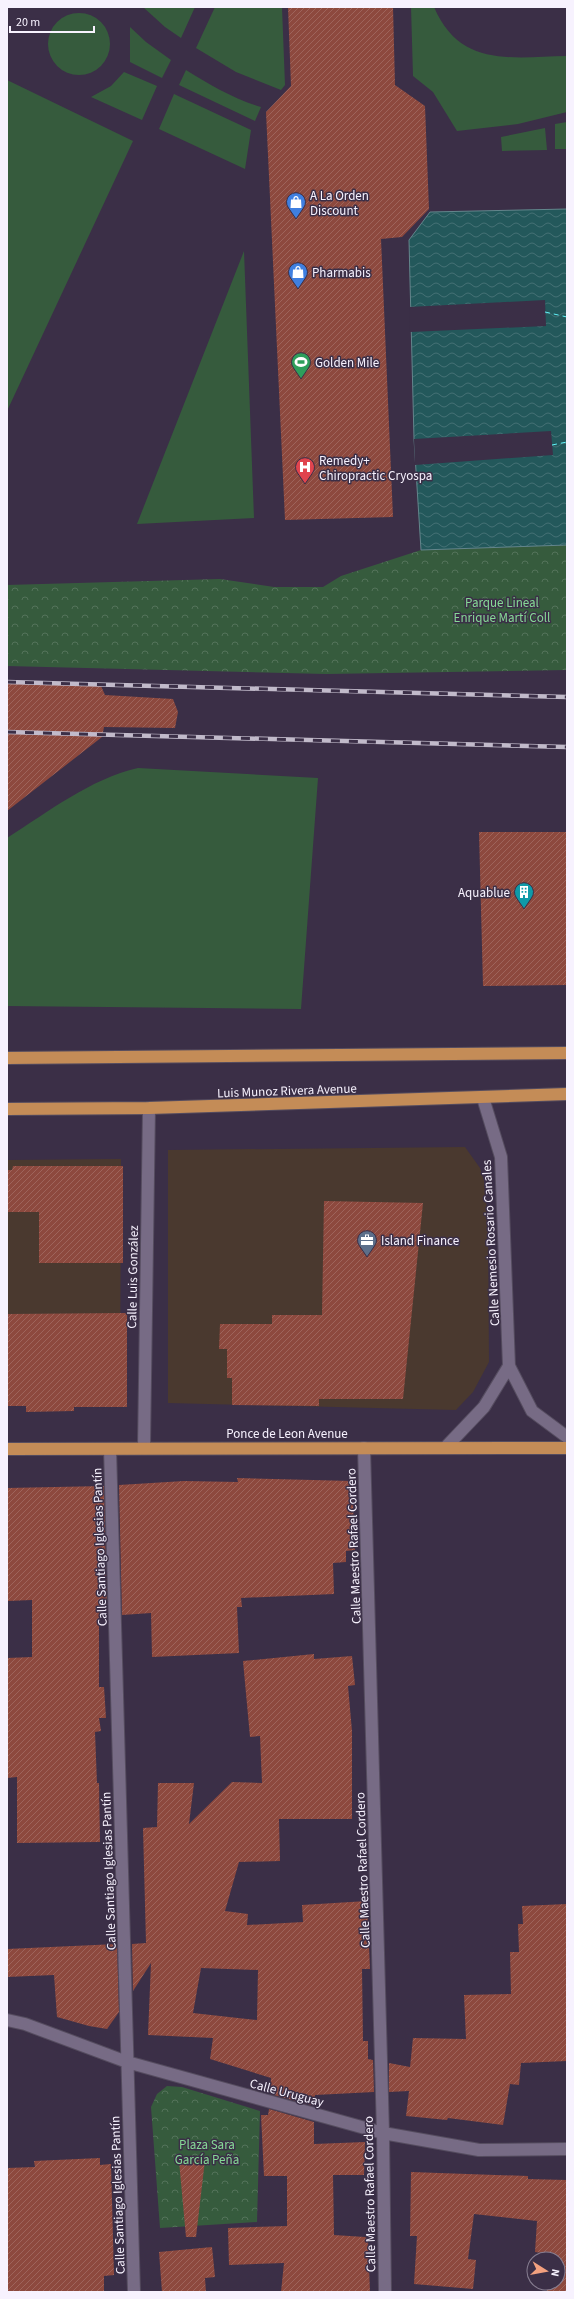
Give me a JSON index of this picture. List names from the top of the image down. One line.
{"streets":{"main road":["Luis Munoz Rivera Avenue","Ponce de Leon Avenue"],"street":["Calle Nemesio Rosario Canales","Calle Luis González","Calle Maestro Rafael Cordero","Calle Santiago Iglesias Pantín","Calle Uruguay"]},"crossings":[["Luis Munoz Rivera Avenue","Calle Nemesio Rosario Canales"],["Luis Munoz Rivera Avenue","Calle Luis González"],["Calle Luis González","Ponce de Leon Avenue"],["Ponce de Leon Avenue","Calle Maestro Rafael Cordero"],["Ponce de Leon Avenue","Calle Santiago Iglesias Pantín"],["Calle Maestro Rafael Cordero","Calle Uruguay"],["Calle Santiago Iglesias Pantín","Calle Uruguay"]],"parks":["Parque Lineal Enrique Martí Coll","Plaza Sara García Peña"],"places":{"shop":["A La Orden Discount","Pharmabis"],"sports":["Golden Mile"],"hospital":["Remedy+ Chiropractic Cryospa"],"building":["Aquablue"],"office":["Island Finance"]},"scale_bar":"20 m","north":"right"}
